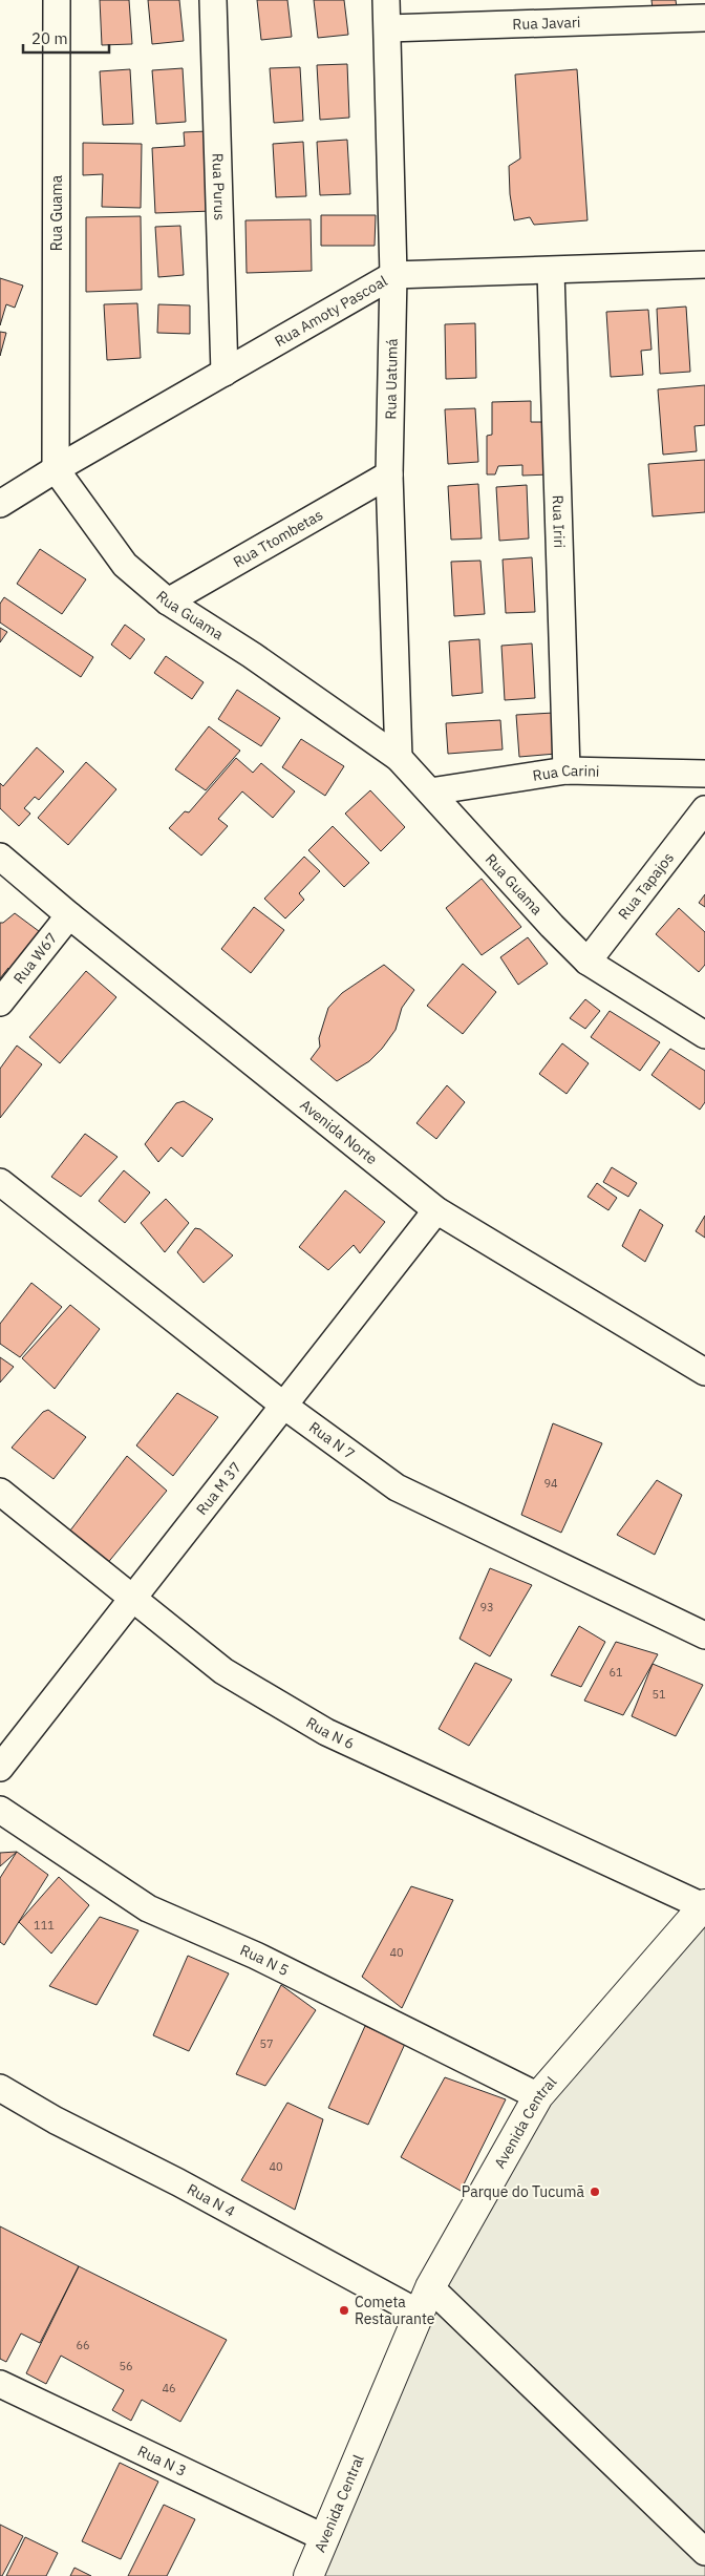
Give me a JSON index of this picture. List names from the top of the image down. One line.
{"streets":{"street":["Rua Javari","Rua Purus","Rua Guama","Rua Amoty Pascoal","Rua Uatumá","Rua Iriri","Rua Ttombetas","Rua Carini","Rua Tapajos","Rua W67","Avenida Norte","Rua N 7","Rua M 37","Rua N 6","Rua N 5","Avenida Central","Rua N 4","Rua N 3"]},"crossings":[["Rua Javari","Rua Uatumá"],["Rua Purus","Rua Amoty Pascoal"],["Rua Guama","Rua Amoty Pascoal"],["Rua Guama","Rua Uatumá"],["Rua Guama","Rua Ttombetas"],["Rua Guama","Rua Carini"],["Rua Guama","Rua Tapajos"],["Rua Amoty Pascoal","Rua Uatumá"],["Rua Amoty Pascoal","Rua Iriri"],["Rua Uatumá","Rua Ttombetas"],["Rua Iriri","Rua Carini"],["Rua W67","Avenida Norte"],["Avenida Norte","Rua M 37"],["Rua N 7","Rua M 37"],["Rua M 37","Rua N 6"],["Rua N 6","Avenida Central"],["Rua N 5","Avenida Central"],["Avenida Central","Rua N 4"],["Avenida Central","Rua N 3"]],"places":["Parque do Tucumã","Cometa Restaurante"],"house_numbers":["94","93","61","51","111","40","57","40","66","56","46"],"scale_bar":"20 m"}
